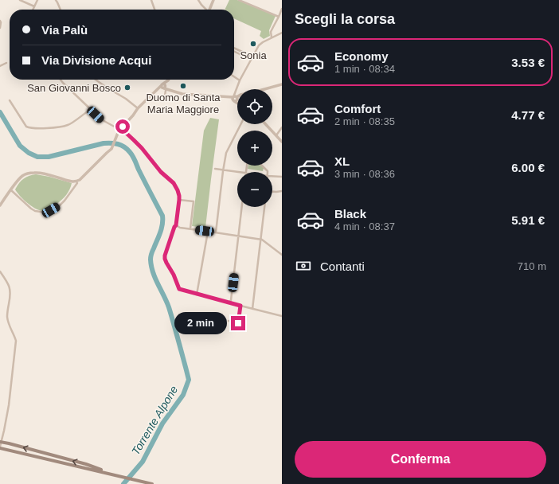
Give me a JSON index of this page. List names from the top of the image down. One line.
{"water":["Torrente Alpone"],"places":["Sonia","Duomo di Santa Maria Maggiore","San Giovanni Bosco"],"page":{"heading":"Scegli la corsa","banner":["Via Palù","Via Divisione Acqui"],"list":[{"name":"Economy","note":"1 min · 08:34","value":"3.53 €"},{"name":"Comfort","note":"2 min · 08:35","value":"4.77 €"},{"name":"XL","note":"3 min · 08:36","value":"6.00 €"},{"name":"Black","note":"4 min · 08:37","value":"5.91 €"}],"map_buttons":["+","−"],"pay":["Contanti","710 m"],"bubble":"2 min","buttons":"Conferma"}}
